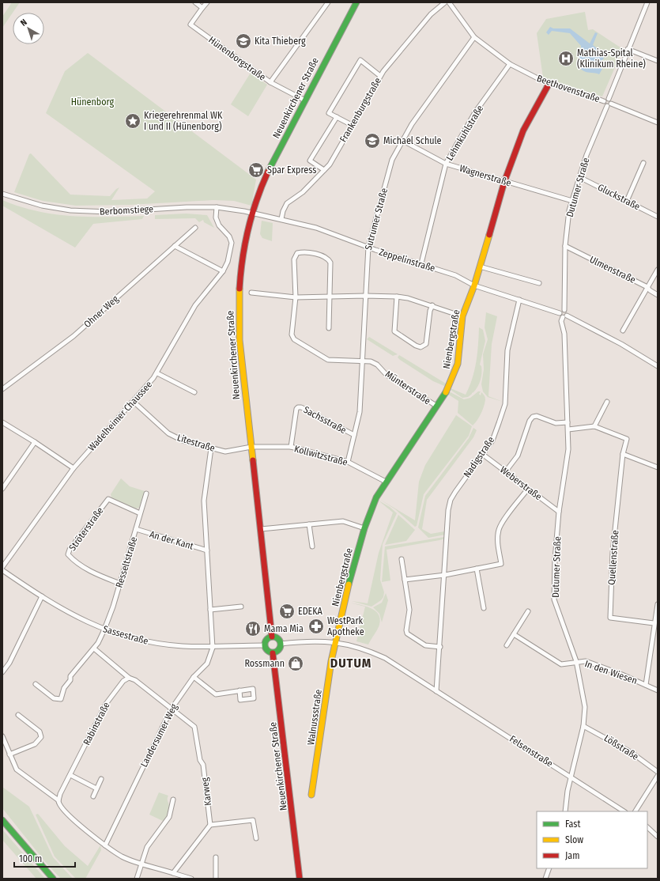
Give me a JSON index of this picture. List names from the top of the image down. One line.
{"streets":{"main road":["Neuenkirchener Straße","Nienbergstraße","Walnussstraße"],"street":["Hünenborgstraße","Beethovenstraße","Frankenburgstraße","Lehmkuhlstraße","Wagnerstraße","Dutumer Straße","Gluckstraße","Berbomstiege","Sutrumer Straße","Zeppelinstraße","Ulmenstraße","Ohner Weg","Münterstraße","Wadelheimer Chaussee","Sachsstraße","Litestraße","Kollwitzstraße","Nadigstraße","Weberstraße","Ströterstraße","An der Kant","Quellenstraße","Resseltstraße","Sassestraße","In den Wiesen","Rabinstraße","Landersumer Weg","Lößstraße","Felsenstraße","Karweg"]},"crossings":[["Hünenborgstraße","Neuenkirchener Straße"],["Beethovenstraße","Lehmkuhlstraße"],["Beethovenstraße","Dutumer Straße"],["Beethovenstraße","Sutrumer Straße"],["Beethovenstraße","Nienbergstraße"],["Neuenkirchener Straße","Berbomstiege"],["Neuenkirchener Straße","Zeppelinstraße"],["Neuenkirchener Straße","Litestraße"],["Neuenkirchener Straße","Kollwitzstraße"],["Neuenkirchener Straße","Sassestraße"],["Neuenkirchener Straße","Felsenstraße"],["Frankenburgstraße","Zeppelinstraße"],["Lehmkuhlstraße","Wagnerstraße"],["Lehmkuhlstraße","Zeppelinstraße"],["Wagnerstraße","Dutumer Straße"],["Wagnerstraße","Sutrumer Straße"],["Wagnerstraße","Nienbergstraße"],["Dutumer Straße","Gluckstraße"],["Dutumer Straße","Ulmenstraße"],["Dutumer Straße","Weberstraße"],["Dutumer Straße","In den Wiesen"],["Dutumer Straße","Lößstraße"],["Dutumer Straße","Felsenstraße"],["Berbomstiege","Zeppelinstraße"],["Berbomstiege","Wadelheimer Chaussee"],["Sutrumer Straße","Zeppelinstraße"],["Sutrumer Straße","Münterstraße"],["Sutrumer Straße","Sachsstraße"],["Sutrumer Straße","Kollwitzstraße"],["Zeppelinstraße","Nienbergstraße"],["Zeppelinstraße","Nadigstraße"],["Nienbergstraße","Münterstraße"],["Nienbergstraße","Kollwitzstraße"],["Nienbergstraße","Walnussstraße"],["Nienbergstraße","Felsenstraße"],["Wadelheimer Chaussee","Litestraße"],["Sachsstraße","Kollwitzstraße"],["Litestraße","Kollwitzstraße"],["Litestraße","Landersumer Weg"],["Nadigstraße","Weberstraße"],["Nadigstraße","Felsenstraße"],["Ströterstraße","Resseltstraße"],["An der Kant","Resseltstraße"],["An der Kant","Landersumer Weg"],["Resseltstraße","Sassestraße"],["Sassestraße","Landersumer Weg"],["Sassestraße","Felsenstraße"],["Walnussstraße","Felsenstraße"],["Landersumer Weg","Karweg"]],"districts":["DUTUM"],"parks":["Hünenborg"],"places":{"school or university":["Kita Thieberg","Michael Schule"],"hospital":["Mathias-Spital (Klinikum Rheine)"],"place":["Kriegerehrenmal WK I und II (Hünenborg)"],"supermarket":["Spar Express","EDEKA"],"pharmacy":["WestPark Apotheke"],"restaurant":["Mama Mia"],"shop":["Rossmann"]},"legend":["Fast","Slow","Jam"],"scale_bar":"100 m","north":"top left"}
